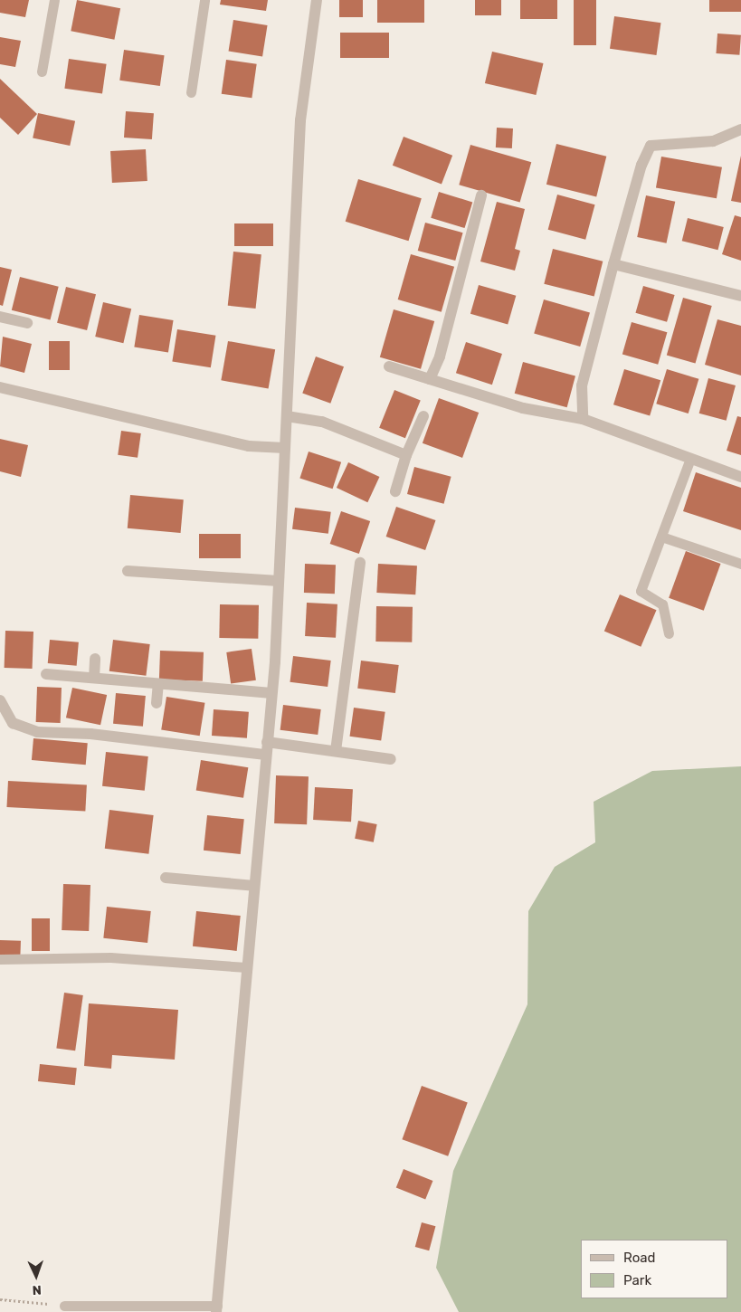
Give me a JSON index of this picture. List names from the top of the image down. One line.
{"legend":["Road","Park"],"north":"bottom"}
